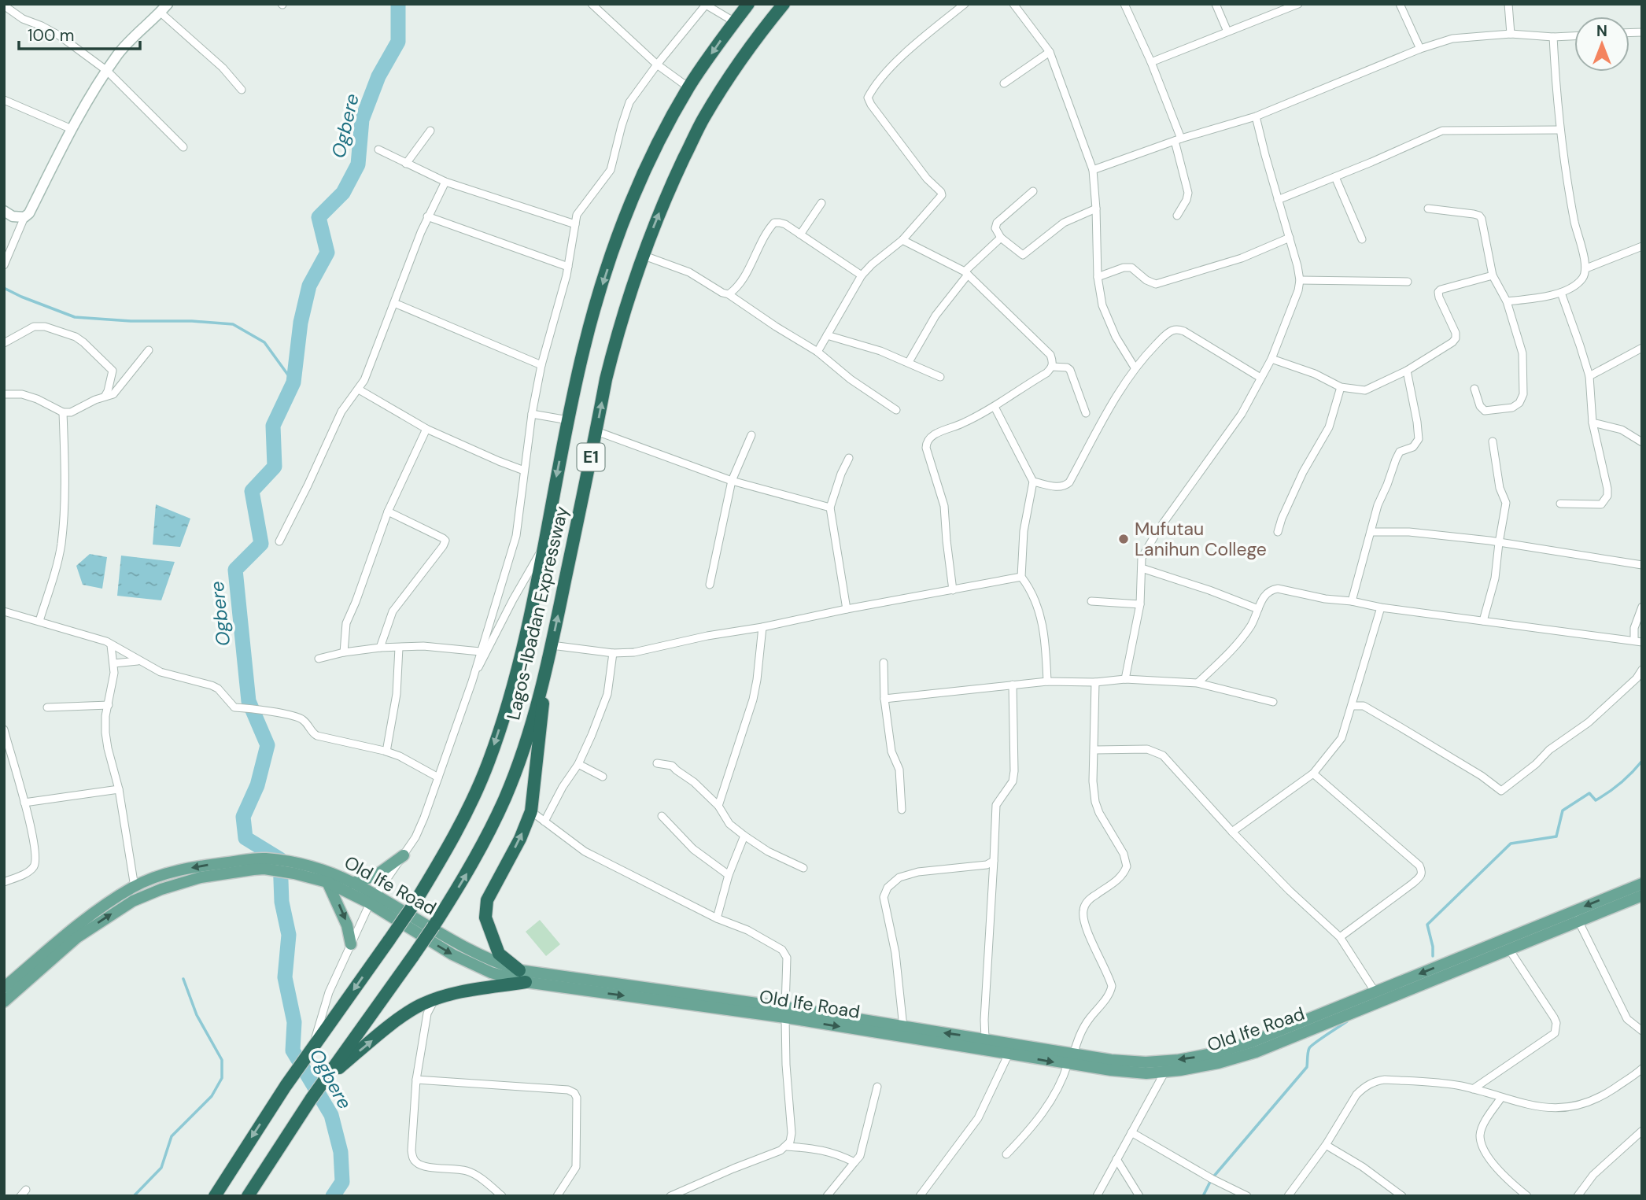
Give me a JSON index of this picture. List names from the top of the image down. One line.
{"streets":{"highway":["E1","Lagos-Ibadan Expressway"],"main road":["Old Ife Road"]},"water":["Ogbere"],"places":["Mufutau Lanihun College"],"scale_bar":"100 m","north":"top"}
